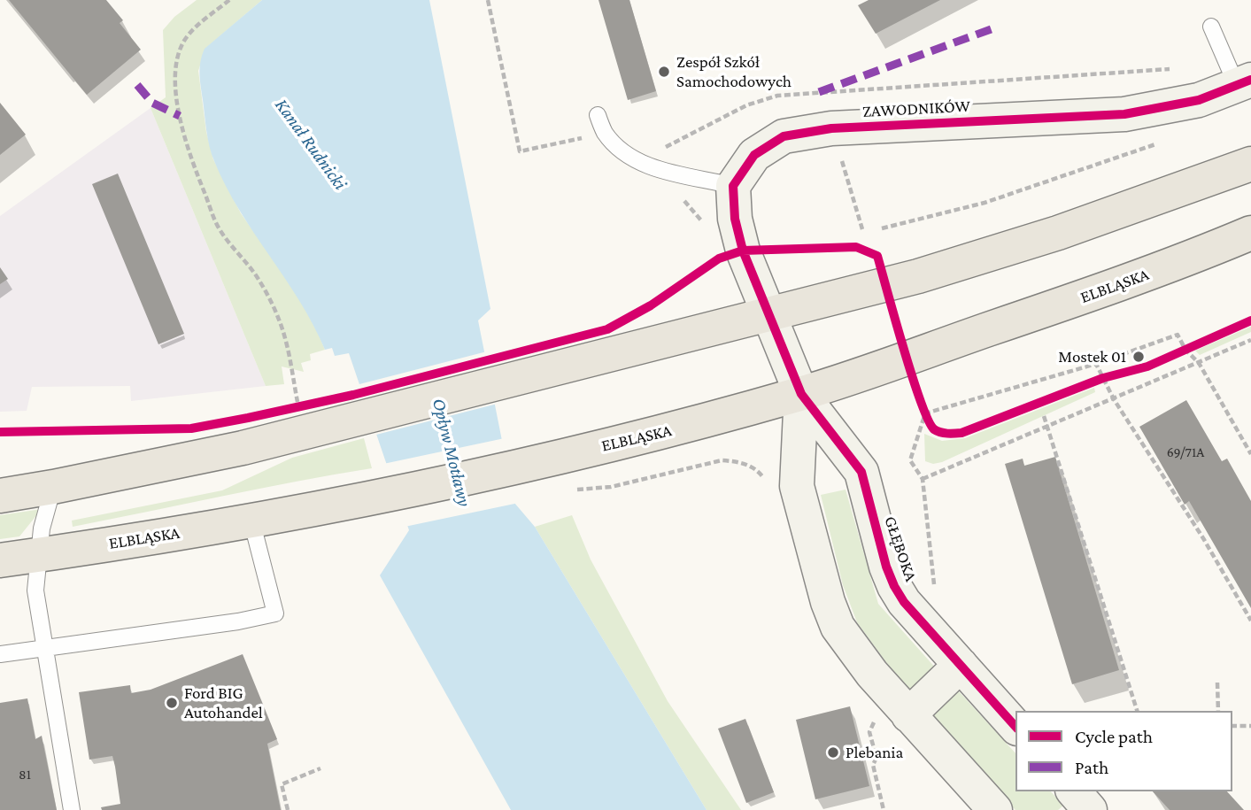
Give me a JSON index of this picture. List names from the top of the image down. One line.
{"streets":{"main road":["ELBLĄSKA"],"street":["ZAWODNIKÓW","GŁĘBOKA"]},"crossings":[["ELBLĄSKA","GŁĘBOKA"]],"water":["Kanał Rudnicki","Opływ Motławy"],"places":["Zespół Szkół Samochodowych","Mostek 01","Ford BIG Autohandel","Plebania"],"house_numbers":["69/71A","81"],"legend":["Cycle path","Path"]}
